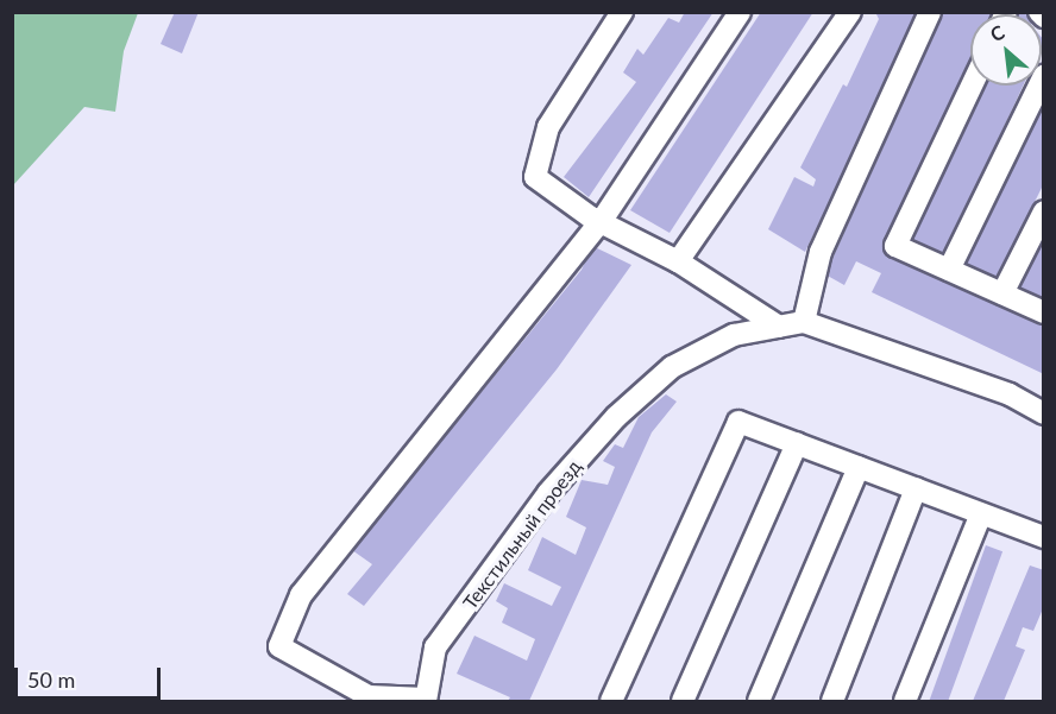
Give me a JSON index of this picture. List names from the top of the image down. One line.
{"streets":{"street":["Текстильный проезд"]},"scale_bar":"50 m","north":"top left"}
